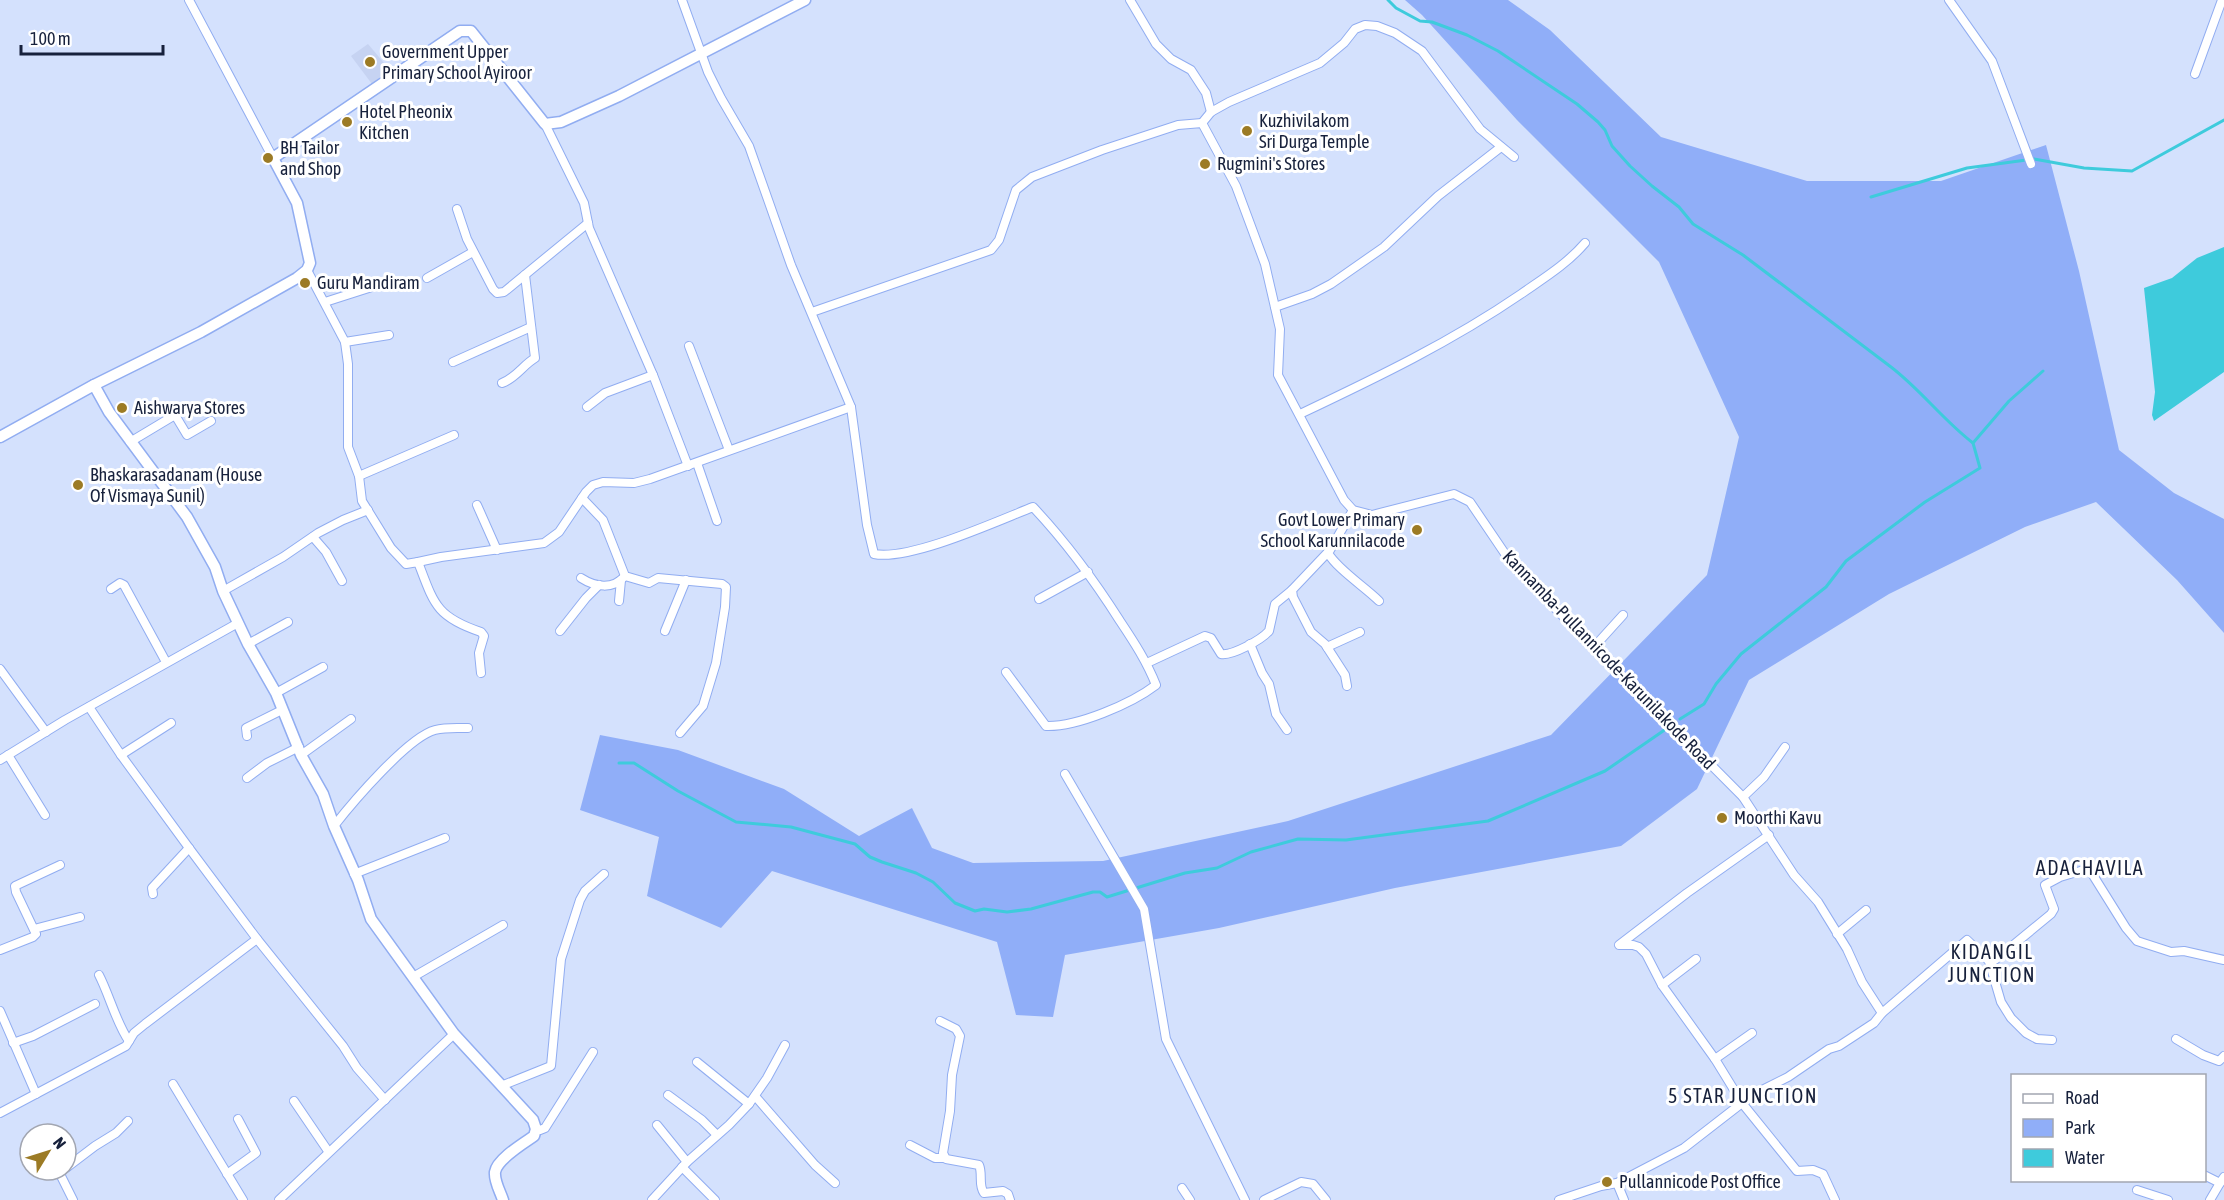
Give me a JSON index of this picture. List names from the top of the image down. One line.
{"streets":{"street":["Kannamba-Pullannicode-Karunilakode Road"]},"districts":["ADACHAVILA","KIDANGIL JUNCTION","5 STAR JUNCTION"],"places":["Government Upper Primary School Ayiroor","Hotel Pheonix Kitchen","Kuzhivilakom Sri Durga Temple","BH Tailor and Shop","Rugmini's Stores","Guru Mandiram","Aishwarya Stores","Bhaskarasadanam (House Of Vismaya Sunil)","Govt Lower Primary School Karunnilacode","Moorthi Kavu","Pullannicode Post Office"],"legend":["Road","Park","Water"],"scale_bar":"100 m","north":"top right"}
